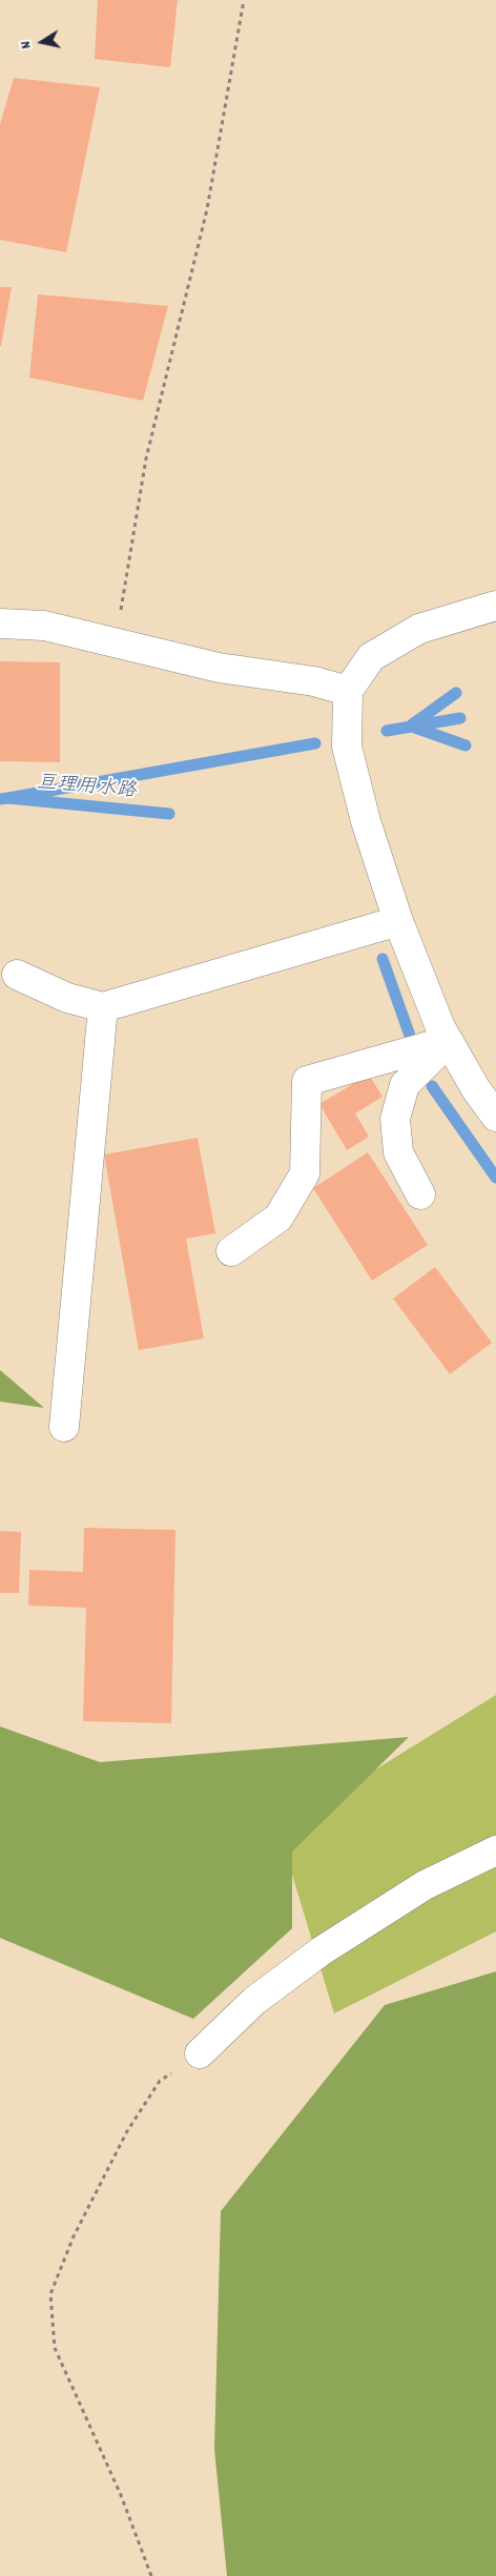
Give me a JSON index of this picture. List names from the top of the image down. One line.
{"water":["亘理用水路"],"north":"left"}
